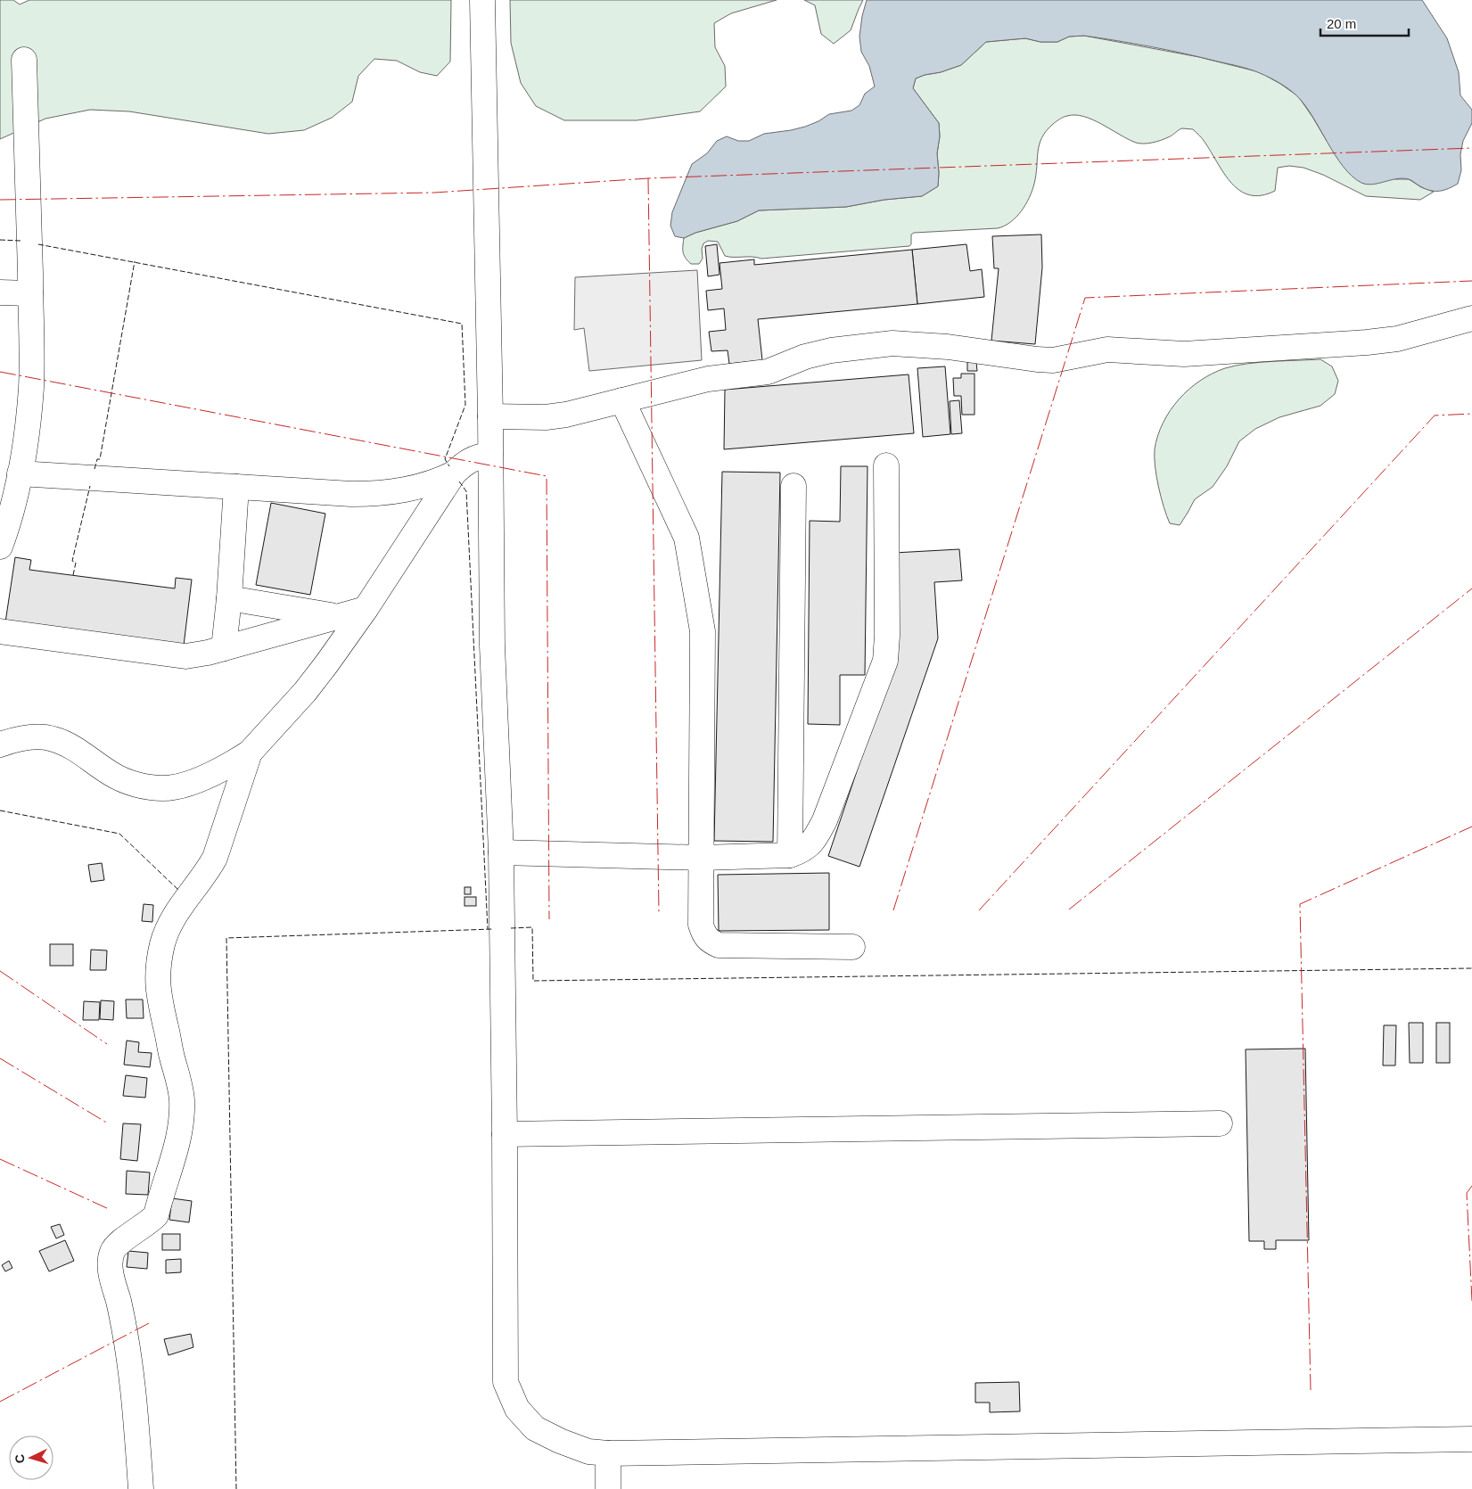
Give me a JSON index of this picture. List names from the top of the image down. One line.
{"scale_bar":"20 m","north":"left"}
